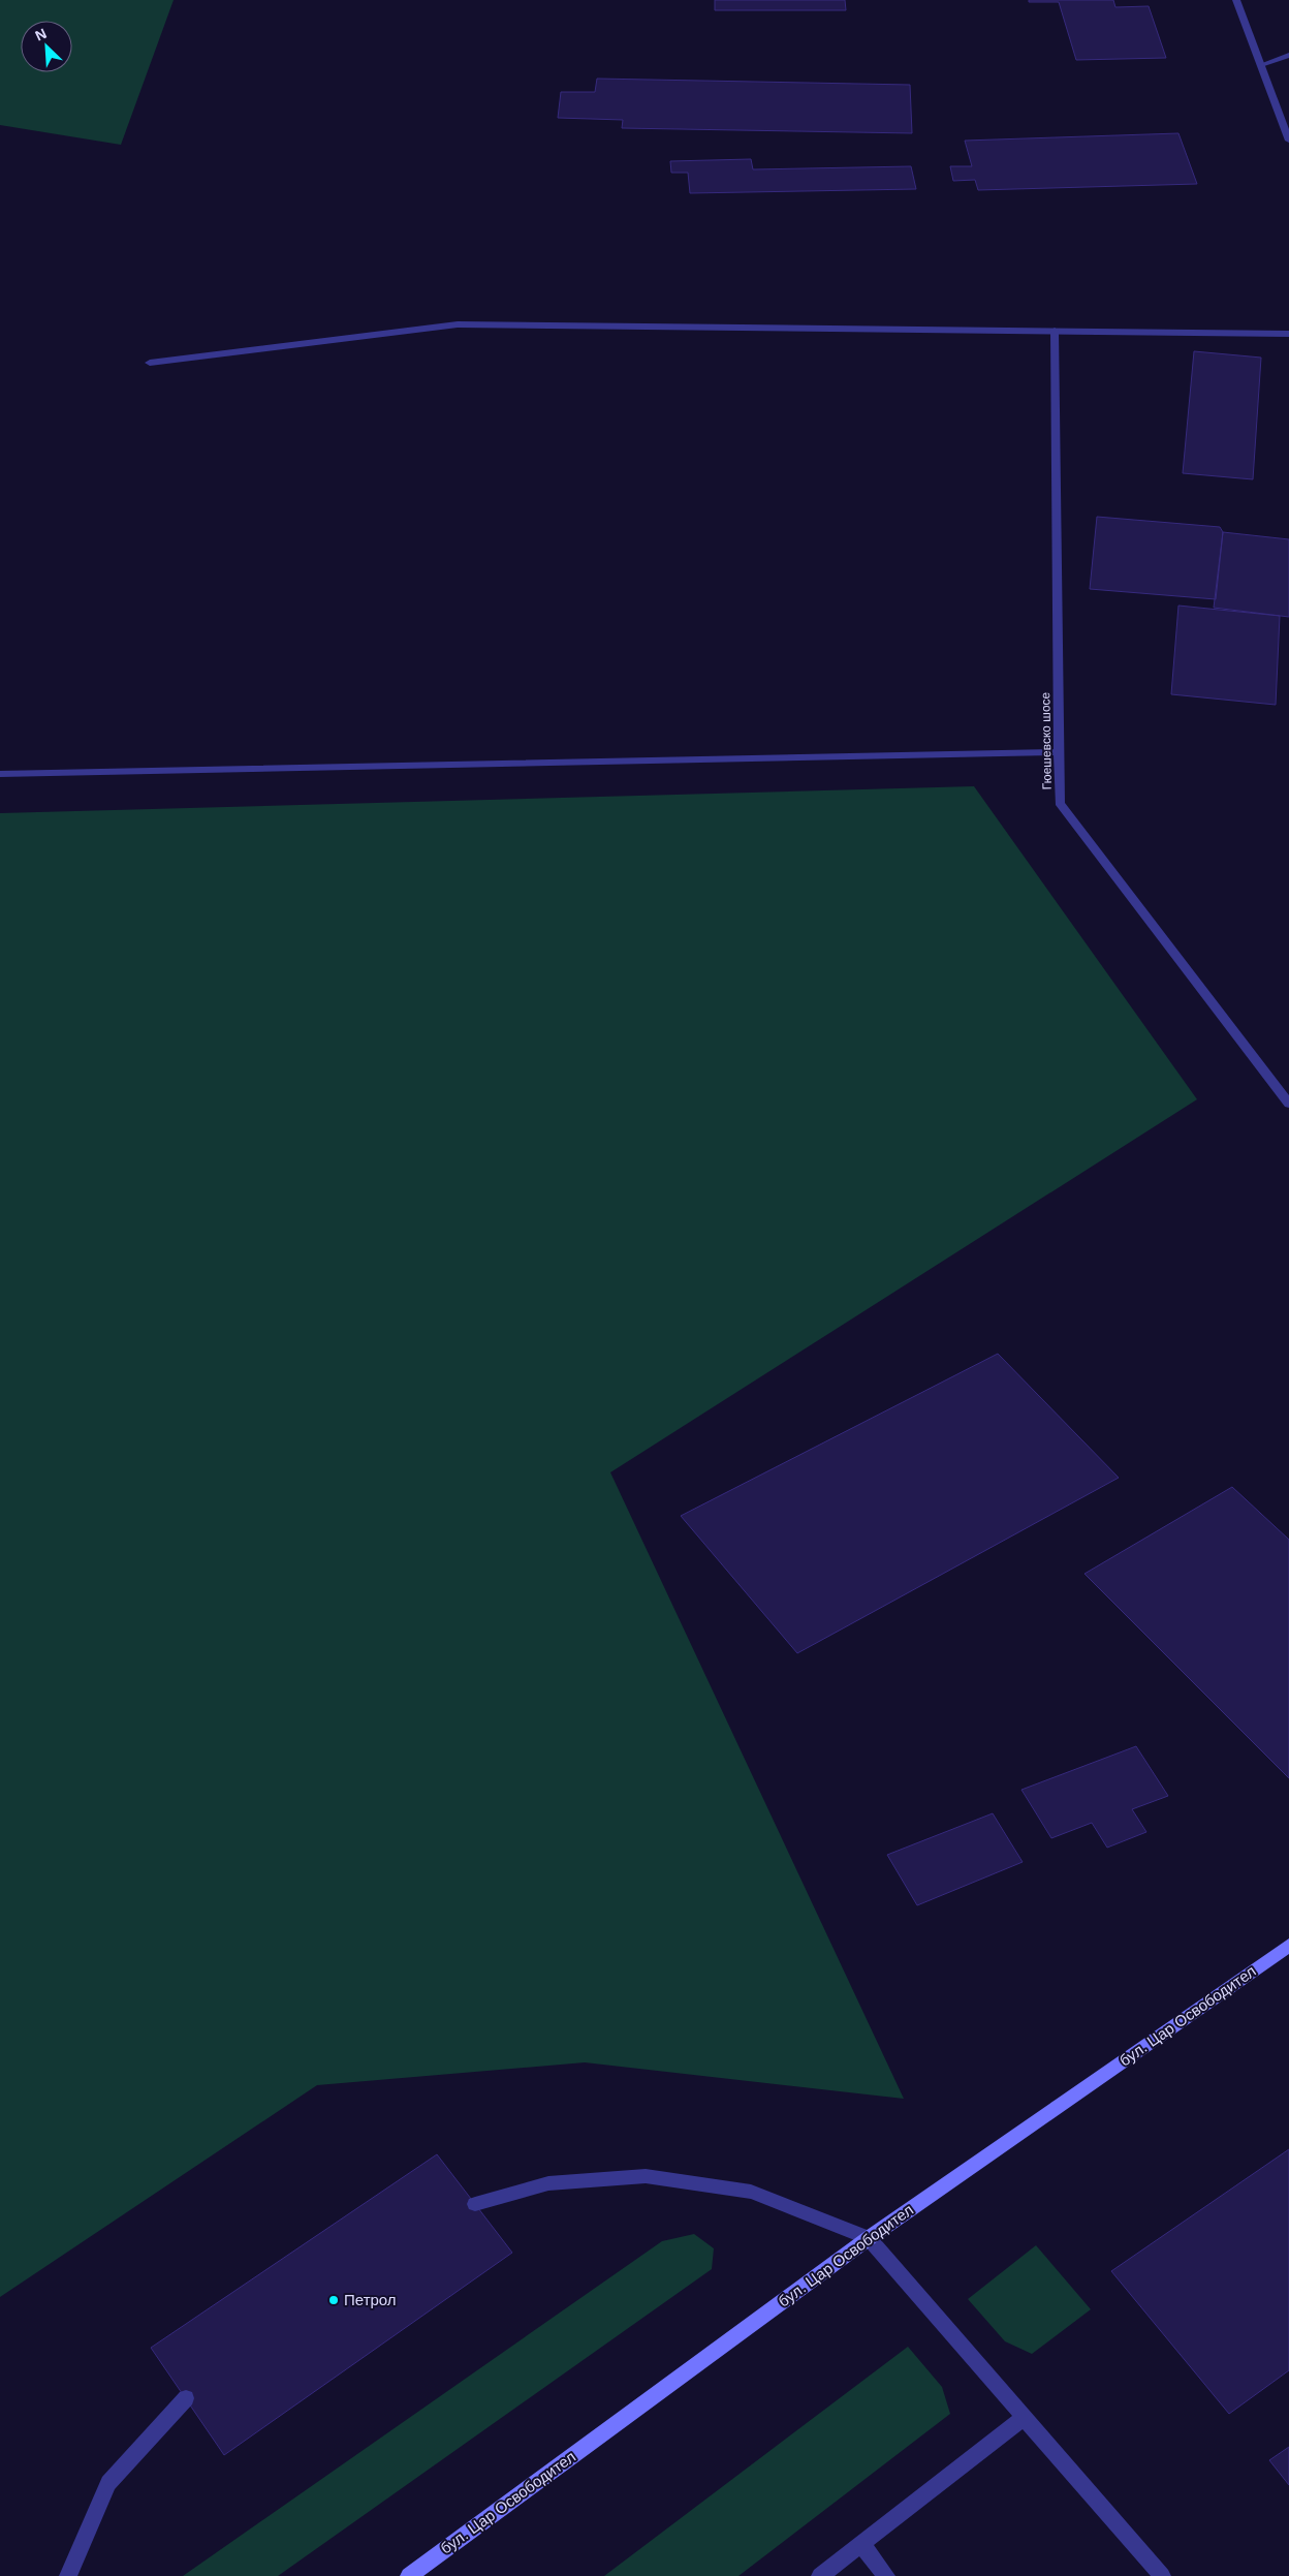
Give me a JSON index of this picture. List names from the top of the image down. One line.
{"streets":{"main road":["бул. Цар Освободител"],"street":["Гюешевско шосе"]},"places":["Петрол"],"north":"top left"}
